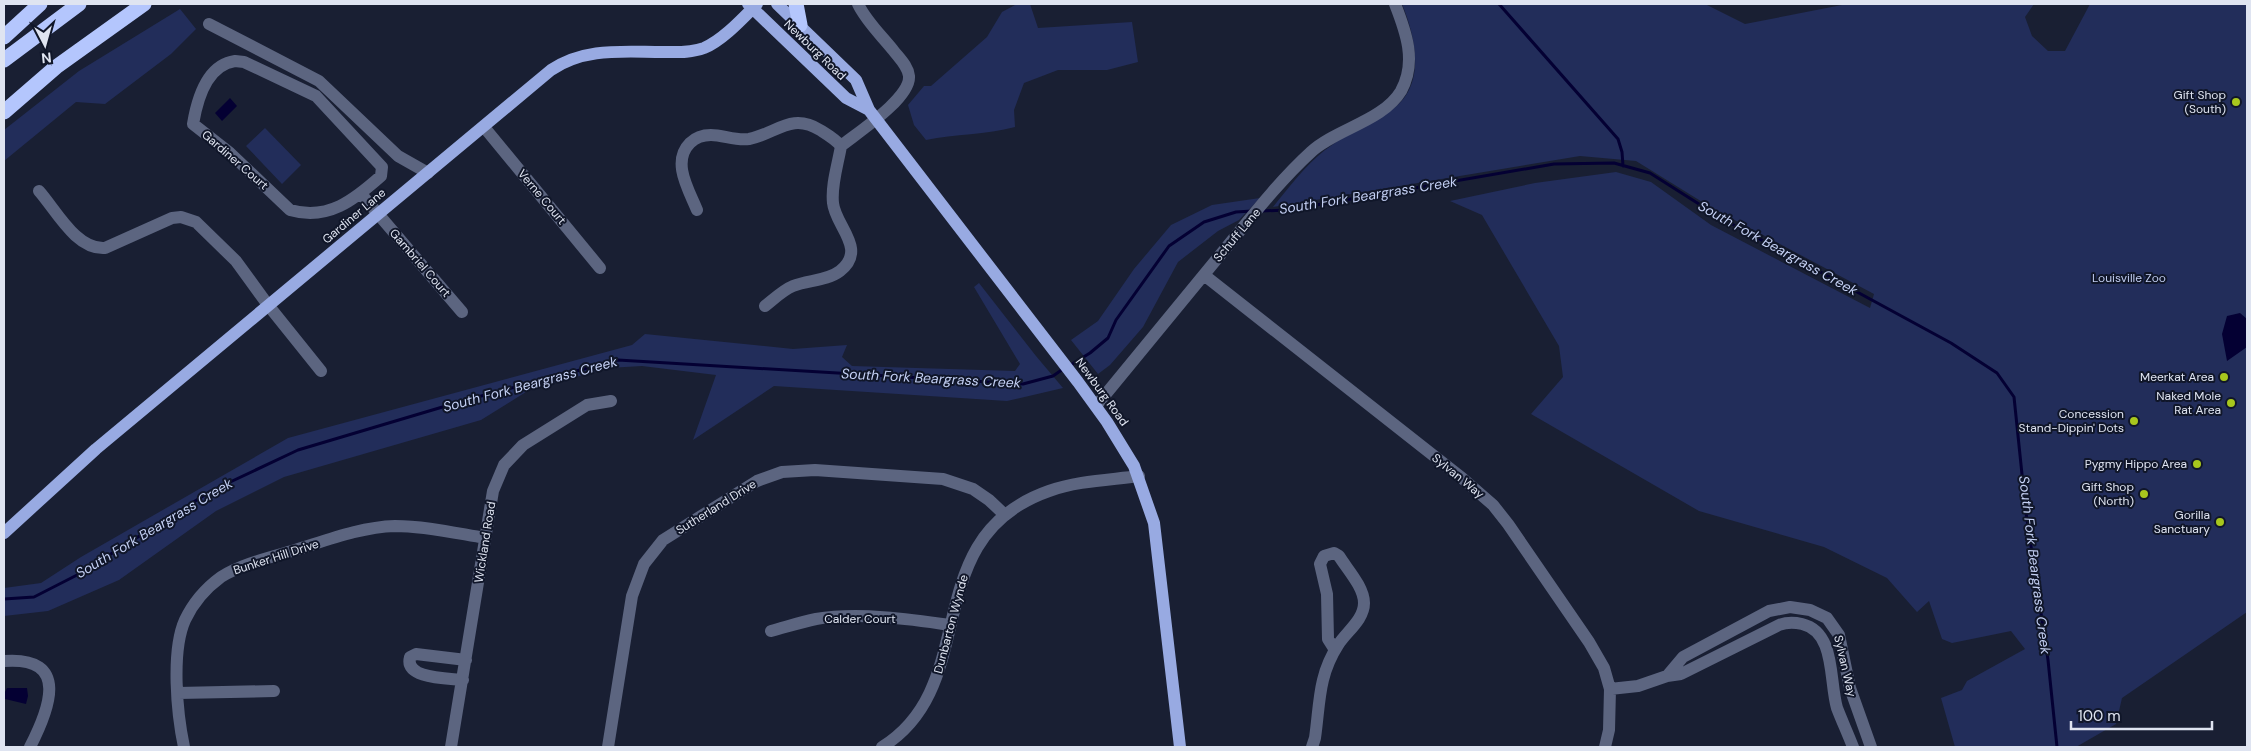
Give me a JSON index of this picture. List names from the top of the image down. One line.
{"streets":{"main road":["Newburg Road","Gardiner Lane"],"street":["Gardiner Court","Verne Court","Schuff Lane","Gambriel Court","Sylvan Way","Sutherland Drive","Wickland Road","Bunker Hill Drive","Calder Court","Dunbarton Wynde"]},"crossings":[["Newburg Road","Gardiner Lane"],["Newburg Road","Schuff Lane"],["Newburg Road","Dunbarton Wynde"],["Verne Court","Gardiner Lane"],["Gardiner Lane","Gambriel Court"],["Schuff Lane","Sylvan Way"],["Sutherland Drive","Dunbarton Wynde"],["Wickland Road","Bunker Hill Drive"],["Calder Court","Dunbarton Wynde"]],"water":["South Fork Beargrass Creek"],"parks":["Louisville Zoo"],"places":["Gift Shop (South)","Meerkat Area","Naked Mole Rat Area","Concession Stand-Dippin' Dots","Pygmy Hippo Area","Gift Shop (North)","Gorilla Sanctuary"],"scale_bar":"100 m","north":"bottom"}
